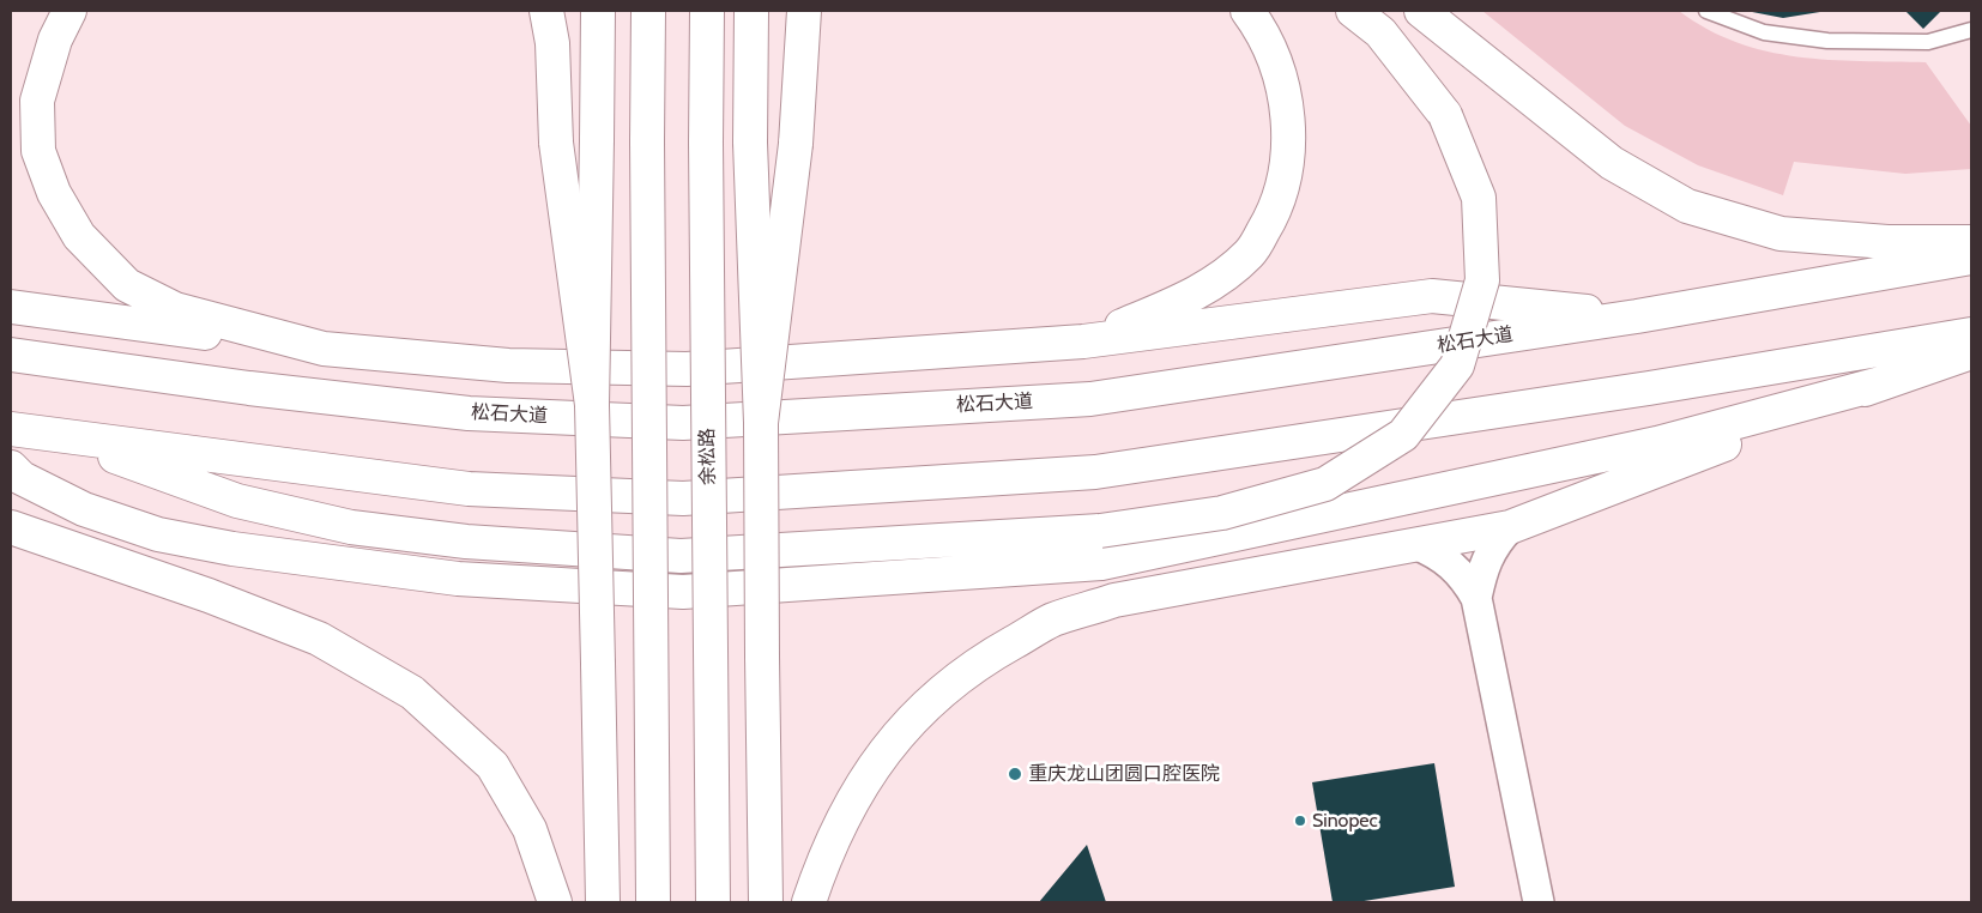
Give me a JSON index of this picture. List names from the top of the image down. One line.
{"streets":{"main road":["松石大道","余松路"]},"places":["重庆龙山团圆口腔医院","Sinopec"]}
